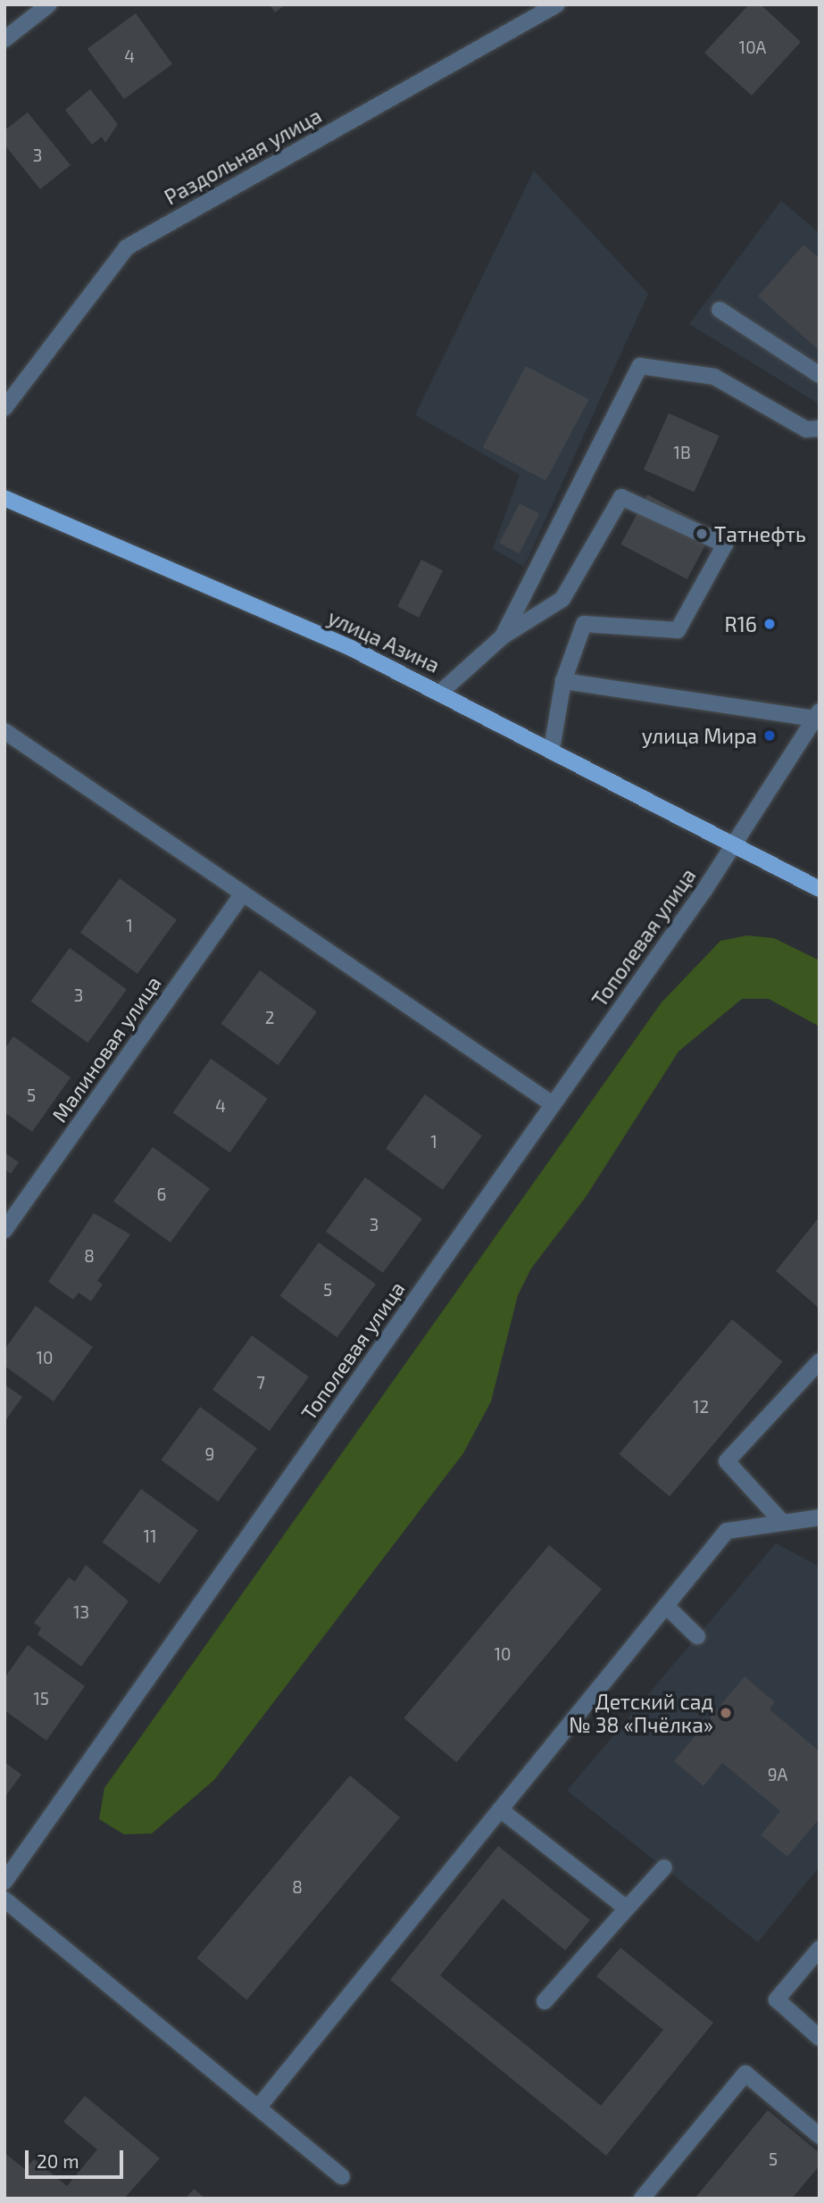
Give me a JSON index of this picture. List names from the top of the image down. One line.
{"streets":{"main road":["улица Азина"],"street":["Раздольная улица","Тополевая улица","Малиновая улица"]},"crossings":[["улица Азина","Тополевая улица"]],"places":["Татнефть","R16","улица Мира","Детский сад № 38 «Пчёлка»"],"house_numbers":["10А","4","3","1В","1","3","2","5","4","1","6","3","8","5","10","7","12","9","11","13","10","15","9А","8","5"],"scale_bar":"20 m"}
